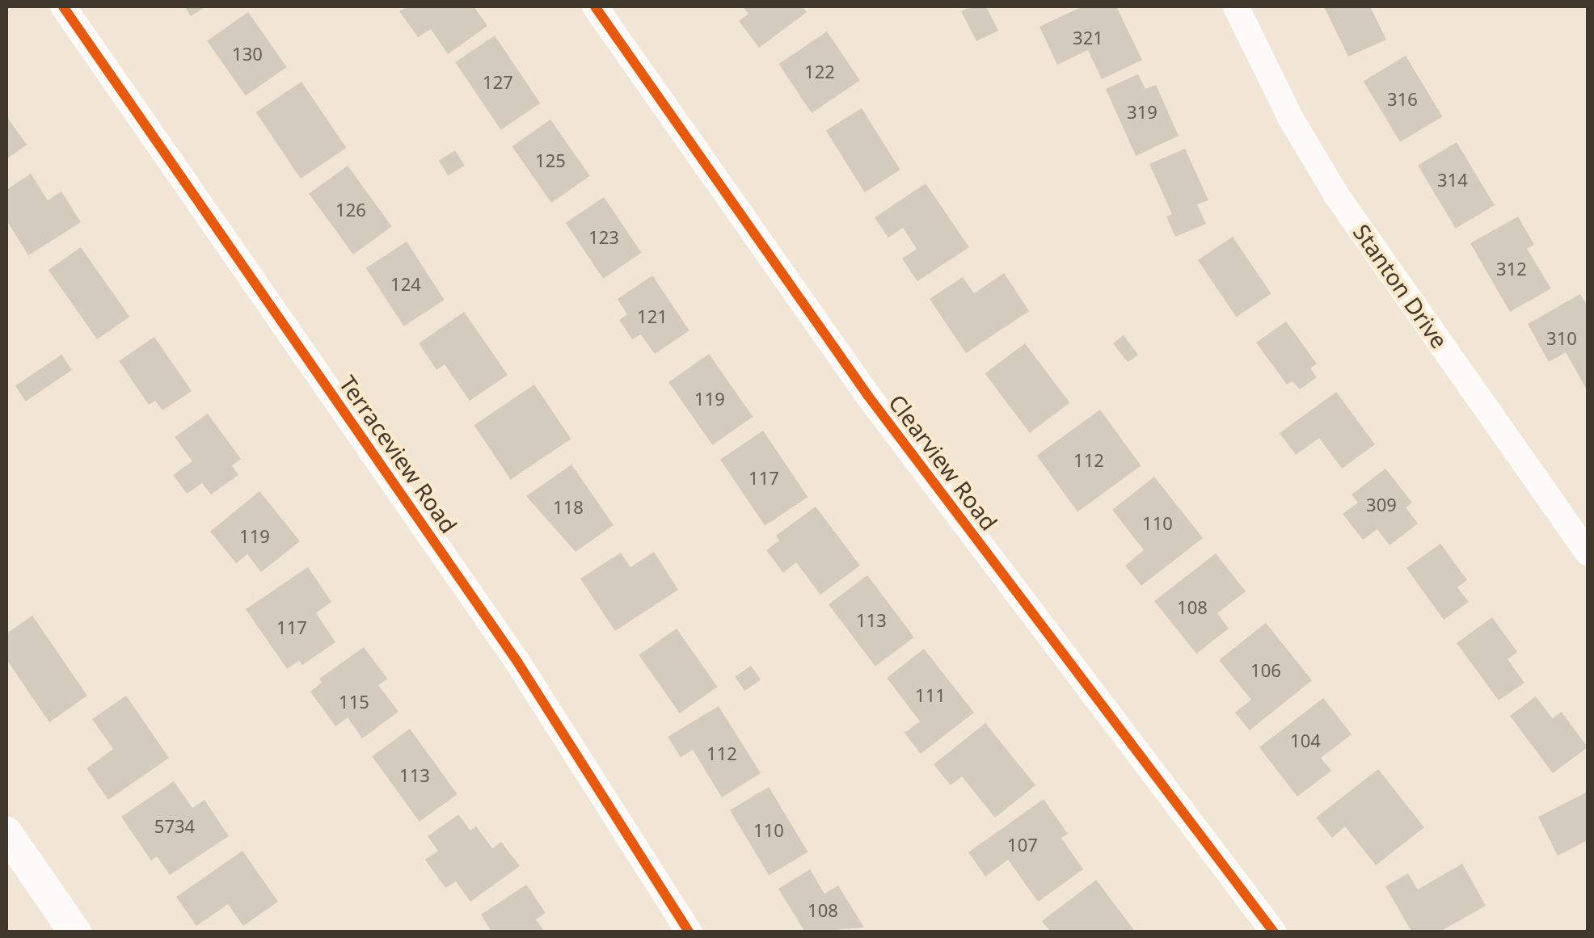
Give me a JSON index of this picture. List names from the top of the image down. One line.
{"streets":{"street":["Stanton Drive","Terraceview Road","Clearview Road"]},"house_numbers":["321","130","122","127","316","319","125","314","126","123","312","124","121","310","119","112","117","309","118","110","119","108","113","117","106","111","115","104","112","113","5734","110","107","108"]}
